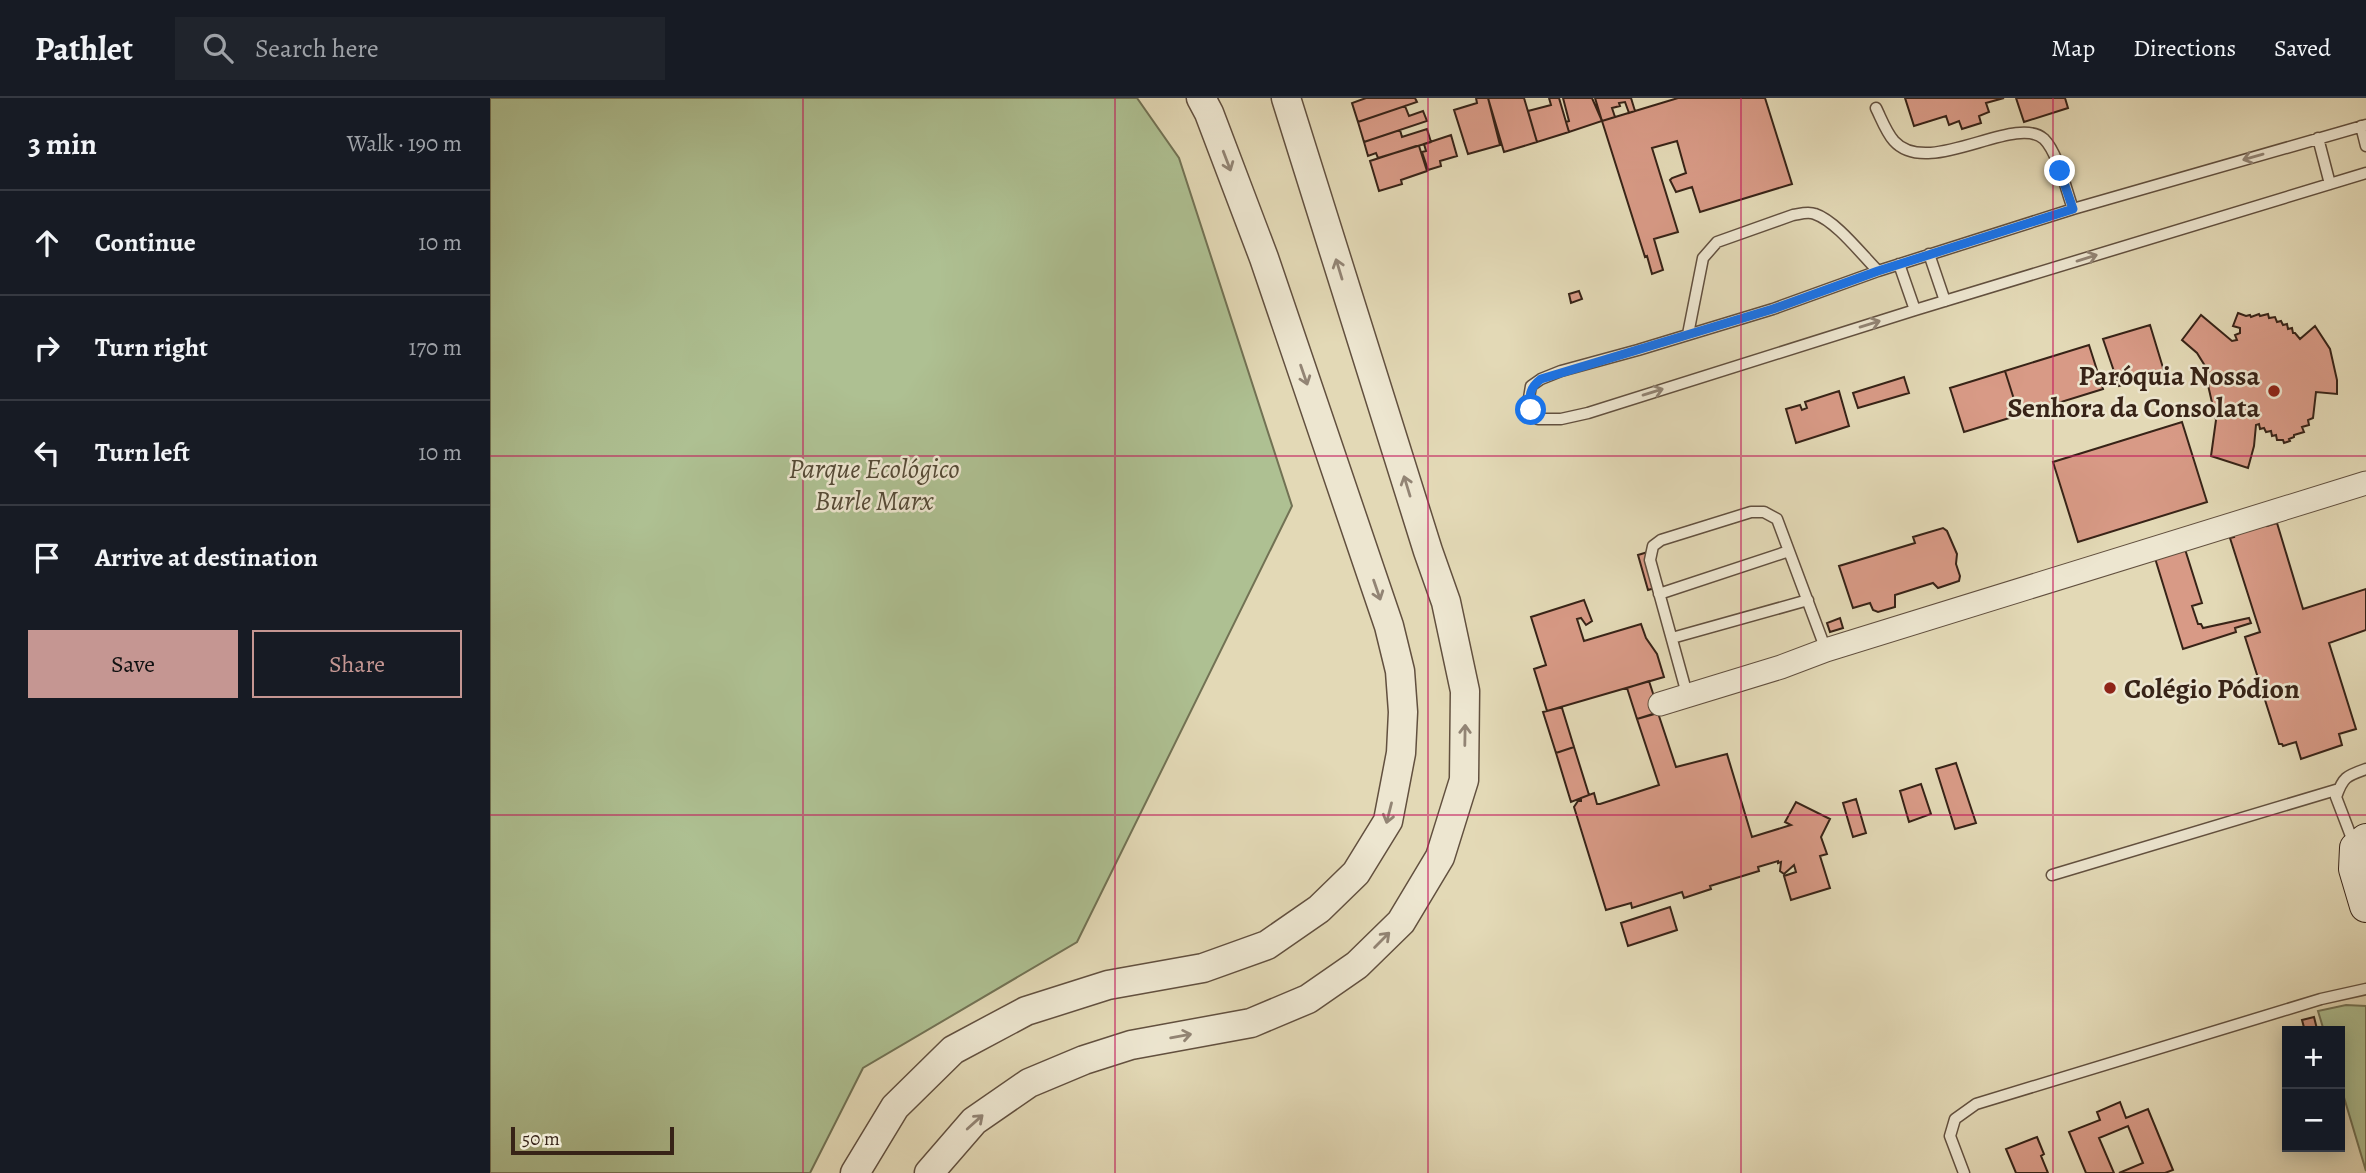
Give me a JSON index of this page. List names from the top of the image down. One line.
{"parks":["Parque Ecológico Burle Marx"],"places":["Paróquia Nossa Senhora da Consolata","Colégio Pódion"],"scale_bar":"50 m","page":{"header":"Pathlet","search":"Search here","nav":["Map","Directions","Saved"],"heading":["3 min","Walk · 190 m"],"list":[["Continue","10 m"],["Turn right","170 m"],["Turn left","10 m"],"Arrive at destination"],"buttons":["Save","Share"],"map_buttons":["+","−"],"scale":"50 m"}}
